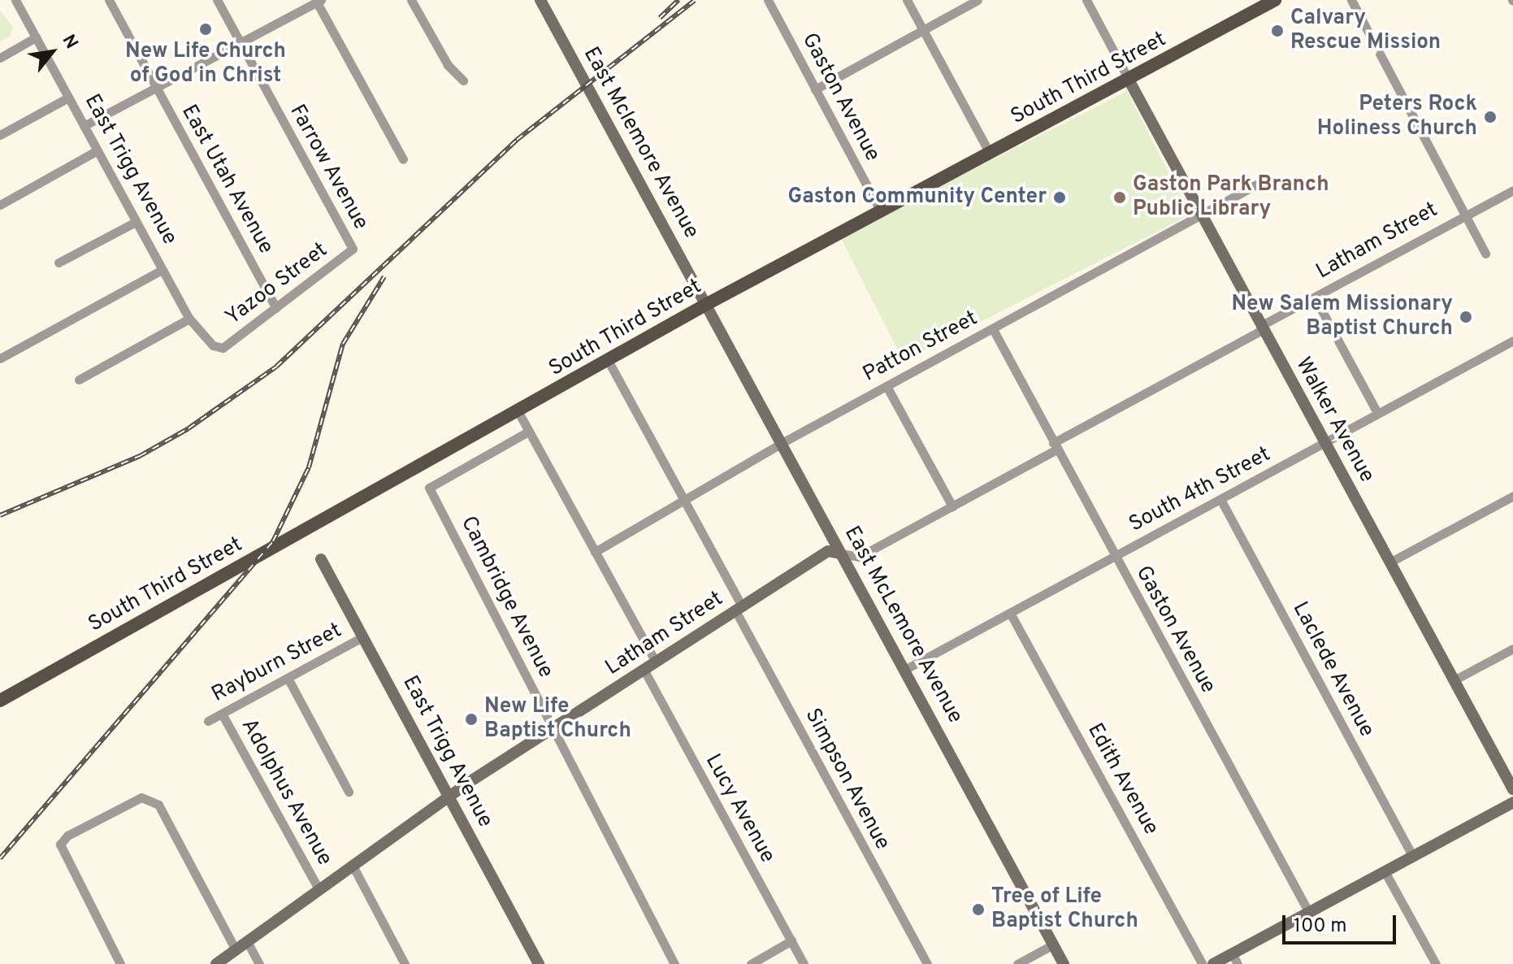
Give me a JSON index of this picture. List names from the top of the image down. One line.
{"streets":{"main road":["South Third Street"],"street":["Gaston Avenue","East Mclemore Avenue","Farrow Avenue","East Trigg Avenue","East Utah Avenue","Latham Street","Yazoo Street","Patton Street","Walker Avenue","South 4th Street","Cambridge Avenue","East McLemore Avenue","Rayburn Street","Laclede Avenue","Simpson Avenue","Edith Avenue","Adolphus Avenue","Lucy Avenue"]},"crossings":[["South Third Street","Gaston Avenue"],["South Third Street","East Mclemore Avenue"],["South Third Street","Walker Avenue"],["South Third Street","East McLemore Avenue"],["South Third Street","Simpson Avenue"],["Gaston Avenue","Latham Street"],["Gaston Avenue","Patton Street"],["Gaston Avenue","South 4th Street"],["East Mclemore Avenue","East McLemore Avenue"],["Farrow Avenue","Yazoo Street"],["East Trigg Avenue","Latham Street"],["East Trigg Avenue","Yazoo Street"],["East Trigg Avenue","Rayburn Street"],["East Utah Avenue","Yazoo Street"],["Latham Street","Walker Avenue"],["Latham Street","Cambridge Avenue"],["Latham Street","East McLemore Avenue"],["Latham Street","Simpson Avenue"],["Latham Street","Adolphus Avenue"],["Latham Street","Lucy Avenue"],["Patton Street","Walker Avenue"],["Patton Street","East McLemore Avenue"],["Patton Street","Simpson Avenue"],["Walker Avenue","South 4th Street"],["South 4th Street","East McLemore Avenue"],["South 4th Street","Laclede Avenue"],["South 4th Street","Edith Avenue"],["Rayburn Street","Adolphus Avenue"]],"places":["New Life Church of God in Christ","Calvary Rescue Mission","Peters Rock Holiness Church","Gaston Community Center","Gaston Park Branch Public Library","New Salem Missionary Baptist Church","New Life Baptist Church","Tree of Life Baptist Church"],"scale_bar":"100 m","north":"top right"}
